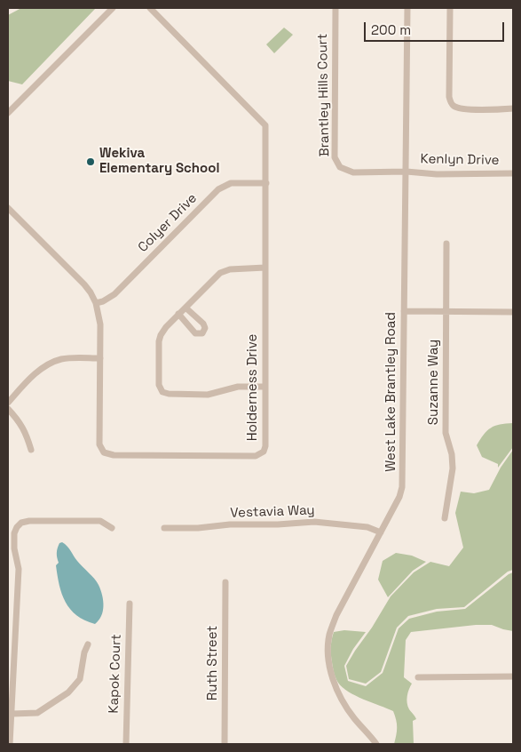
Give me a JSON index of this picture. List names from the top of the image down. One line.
{"streets":{"street":["Brantley Hills Court","Kenlyn Drive","Colyer Drive","Suzanne Way","Holderness Drive","West Lake Brantley Road","Vestavia Way","Ruth Street","Kapok Court"]},"crossings":[["Brantley Hills Court","Kenlyn Drive"],["Brantley Hills Court","West Lake Brantley Road"],["Kenlyn Drive","West Lake Brantley Road"],["Colyer Drive","Holderness Drive"],["West Lake Brantley Road","Vestavia Way"]],"places":["Wekiva Elementary School"],"scale_bar":"200 m"}
